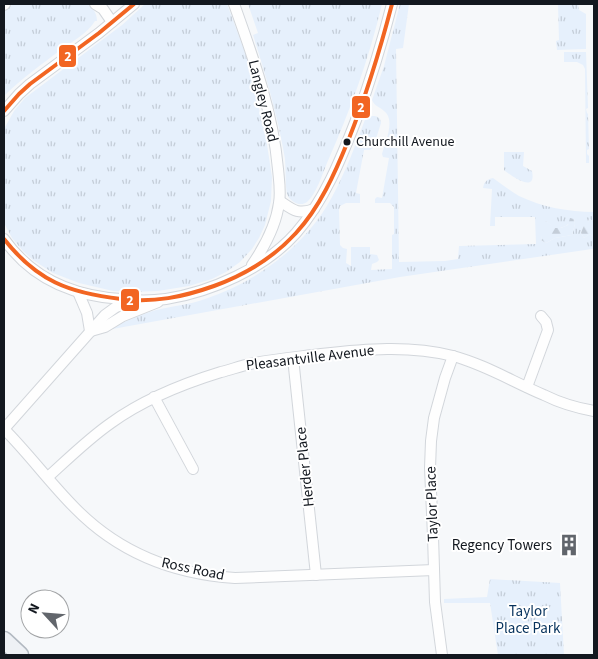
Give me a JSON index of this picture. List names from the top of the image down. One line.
{"streets":{"street":["Langley Road","Pleasantville Avenue","Herder Place","Taylor Place","Ross Road"]},"crossings":[["Pleasantville Avenue","Herder Place"],["Pleasantville Avenue","Taylor Place"],["Pleasantville Avenue","Ross Road"],["Herder Place","Ross Road"],["Taylor Place","Ross Road"]],"parks":["Taylor Place Park"],"places":{"other":["Churchill Avenue"],"building":["Regency Towers"]},"lines":["transit line 2"],"north":"top left"}
